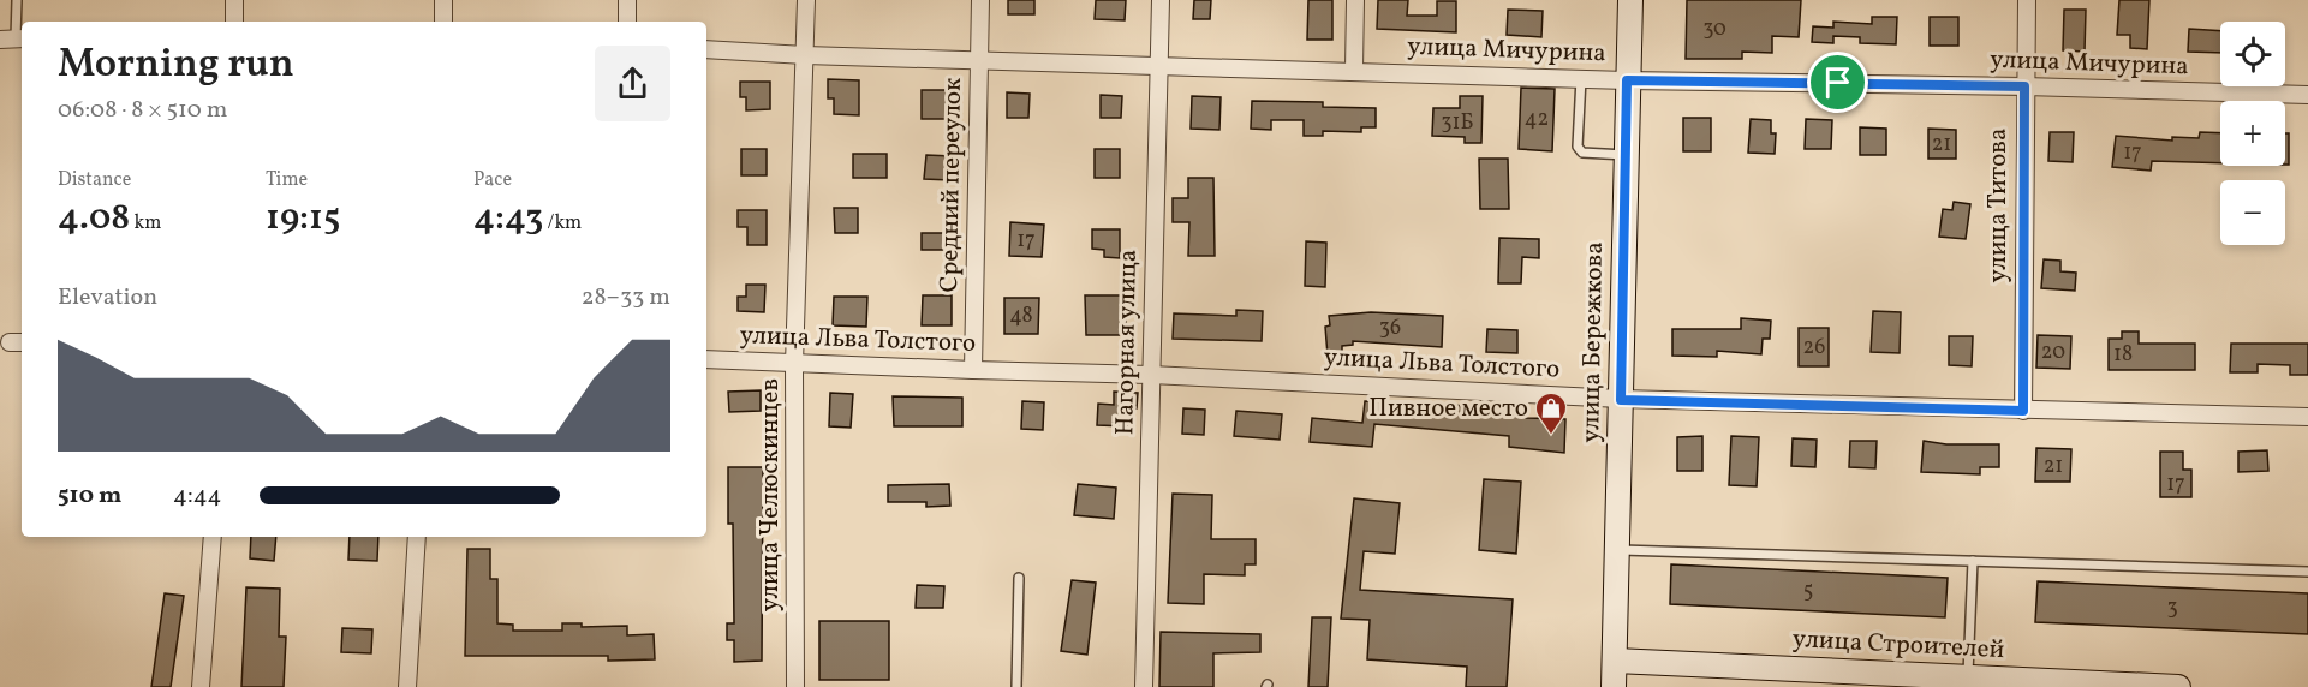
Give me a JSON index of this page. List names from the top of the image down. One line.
{"streets":{"street":["улица Мичурина","Средний переулок","улица Титова","улица Льва Толстого","Нагорная улица","улица Бережкова","улица Челюскинцев","улица Строителей"]},"crossings":[["улица Мичурина","Средний переулок"],["улица Мичурина","улица Титова"],["улица Мичурина","Нагорная улица"],["улица Мичурина","улица Бережкова"],["улица Мичурина","улица Челюскинцев"],["Средний переулок","улица Льва Толстого"],["улица Титова","улица Льва Толстого"],["улица Льва Толстого","Нагорная улица"],["улица Льва Толстого","улица Бережкова"],["улица Льва Толстого","улица Челюскинцев"],["улица Бережкова","улица Строителей"]],"places":{"shop":["Пивное место"]},"house_numbers":["30","42","31Б","21","17","17","48","36","26","20","18","21","17","5","3"],"page":{"map_buttons":["+","−"],"heading":["Morning run","06:08 · 8 × 510 m"],"stats":[["Distance","4.08 km"],["Time","19:15"],["Pace","4:43 /km"]],"chart":["Elevation","28–33 m"],"list":[{"name":"510 m","note":"4:44"}]}}
